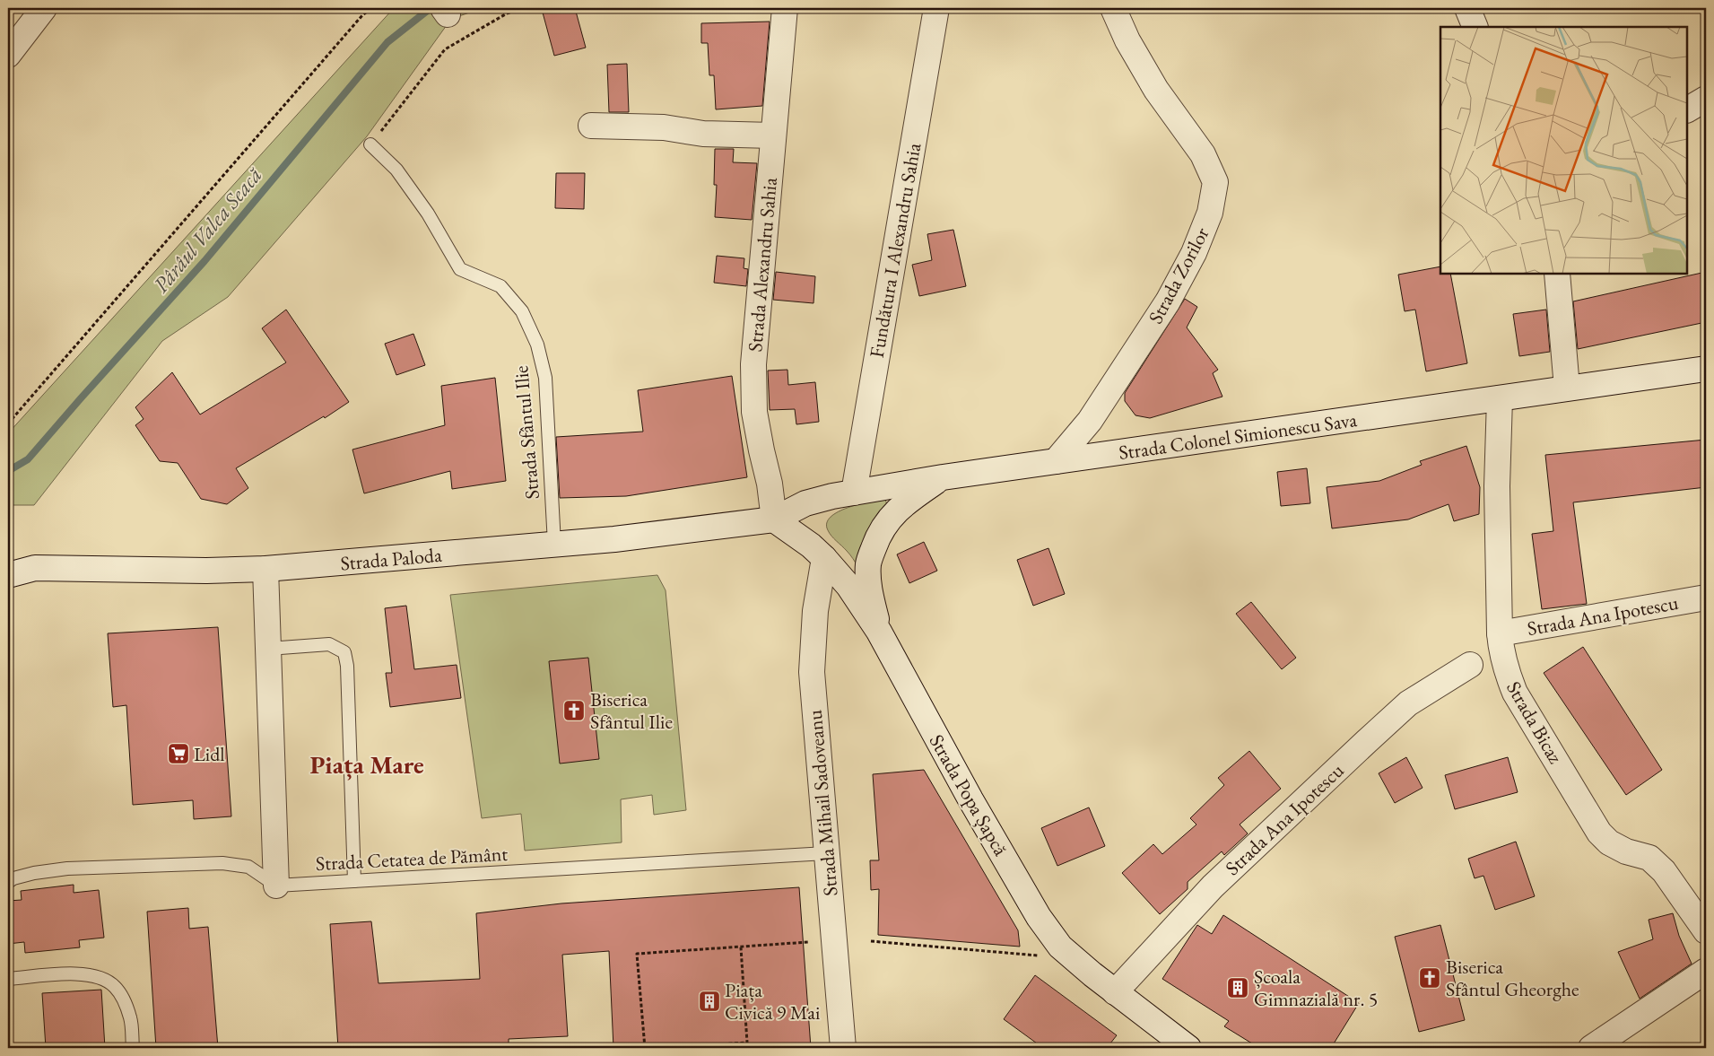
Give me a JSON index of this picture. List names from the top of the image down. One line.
{"streets":{"street":["Fundătura I Alexandru Sahia","Strada Alexandru Sahia","Strada Zorilor","Strada Colonel Simionescu Sava","Strada Paloda","Strada Ana Ipotescu","Strada Bicaz","Strada Popa Șapcă","Strada Mihail Sadoveanu"],"lane":["Strada Sfântul Ilie","Strada Cetatea de Pământ"]},"crossings":[["Fundătura I Alexandru Sahia","Strada Colonel Simionescu Sava"],["Strada Alexandru Sahia","Strada Colonel Simionescu Sava"],["Strada Alexandru Sahia","Strada Paloda"],["Strada Alexandru Sahia","Strada Popa Șapcă"],["Strada Zorilor","Strada Colonel Simionescu Sava"],["Strada Sfântul Ilie","Strada Paloda"],["Strada Colonel Simionescu Sava","Strada Paloda"],["Strada Colonel Simionescu Sava","Strada Bicaz"],["Strada Colonel Simionescu Sava","Strada Popa Șapcă"],["Strada Paloda","Strada Popa Șapcă"],["Strada Ana Ipotescu","Strada Bicaz"],["Strada Ana Ipotescu","Strada Popa Șapcă"],["Strada Popa Șapcă","Strada Mihail Sadoveanu"],["Strada Mihail Sadoveanu","Strada Cetatea de Pământ"]],"districts":["Piața Mare"],"water":["Pârâul Valea Seacă"],"places":{"church":["Biserica Sfântul Ilie","Biserica Sfântul Gheorghe"],"supermarket":["Lidl"],"building":["Școala Gimnazială nr. 5","Piața Civică 9 Mai"]}}
